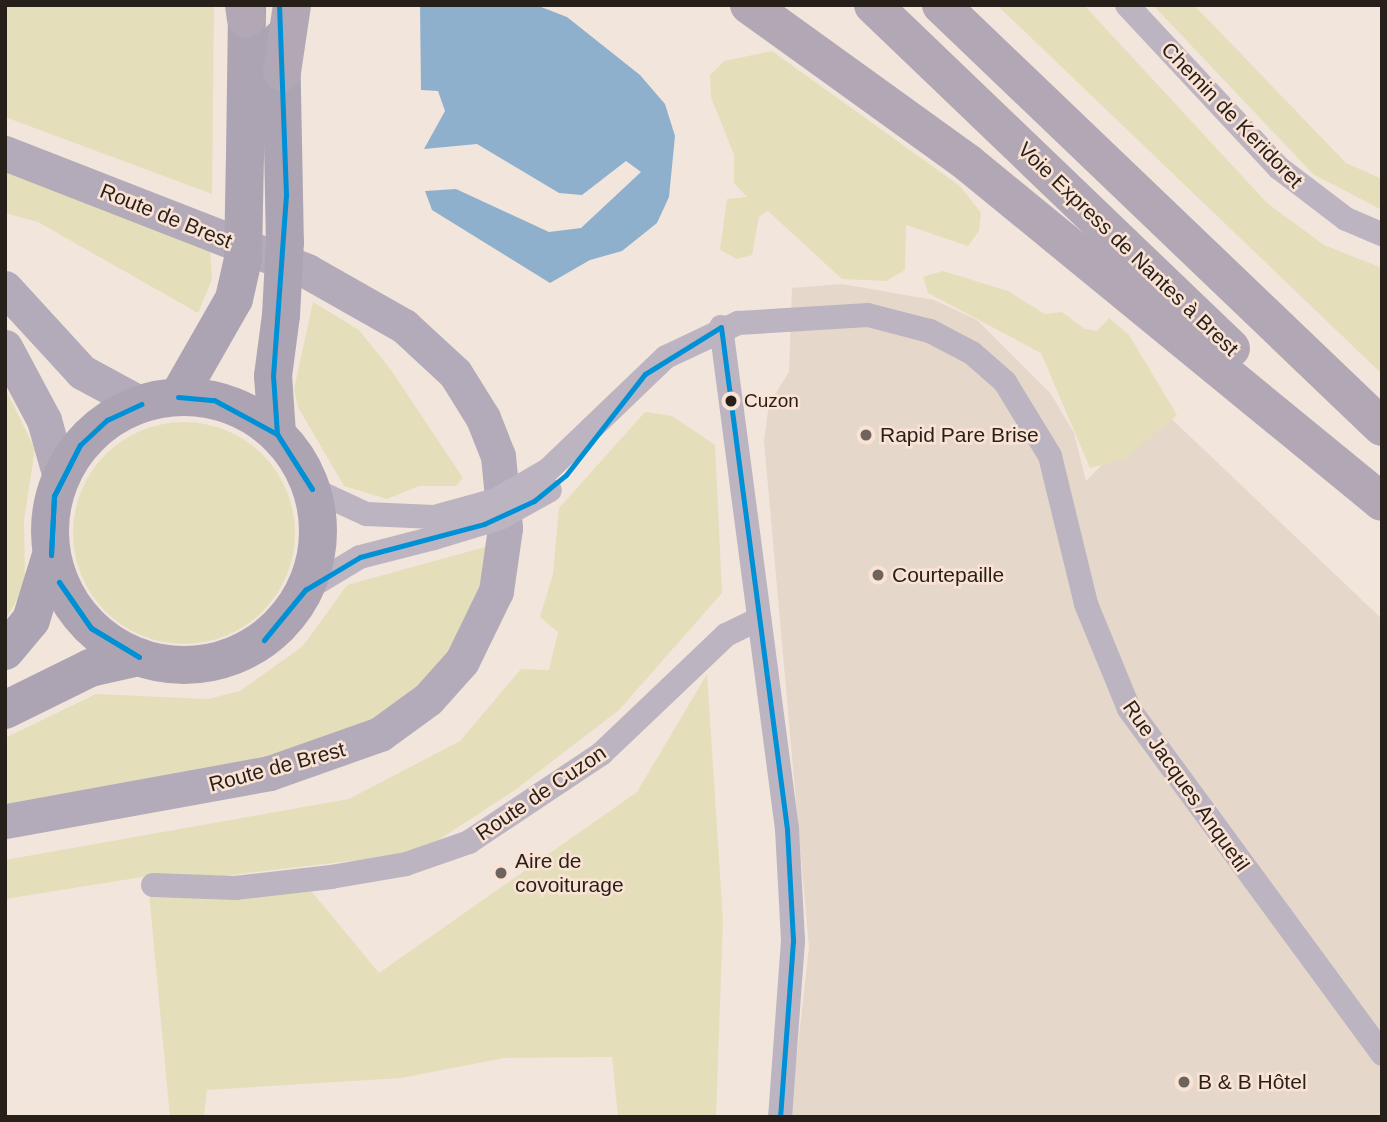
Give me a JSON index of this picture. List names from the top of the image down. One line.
{"streets":{"highway":["Voie Express de Nantes à Brest"],"main road":["Route de Brest"],"street":["Chemin de Keridoret","Rue Jacques Anquetil","Route de Cuzon"]},"places":["Cuzon","Rapid Pare Brise","Courtepaille","Aire de covoiturage","B & B Hôtel"]}
